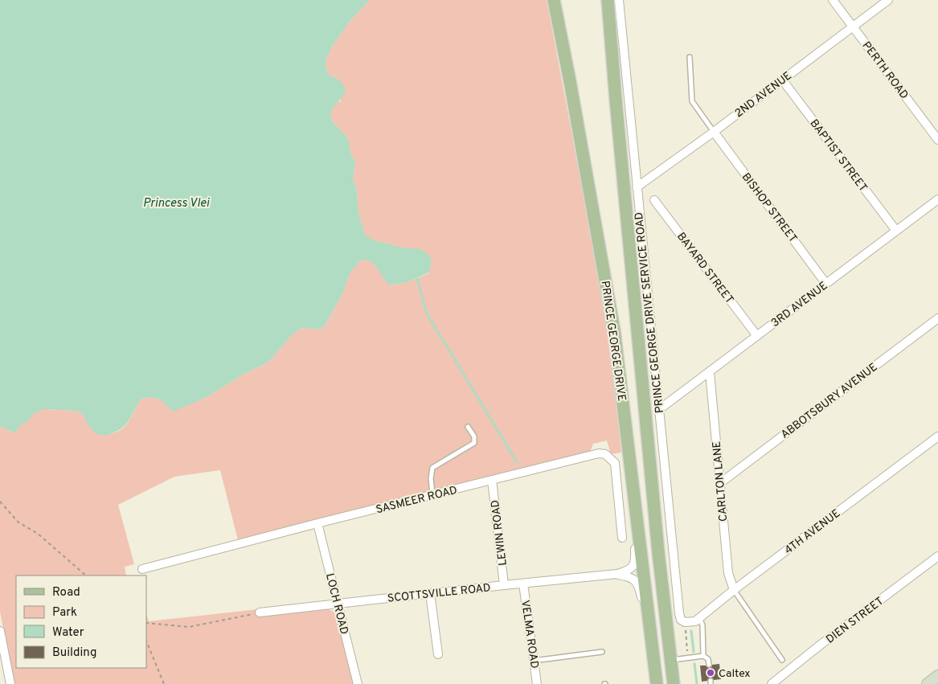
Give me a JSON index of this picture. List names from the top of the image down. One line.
{"streets":{"main road":["PRINCE GEORGE DRIVE"],"street":["PERTH ROAD","2ND AVENUE","BAPTIST STREET","BISHOP STREET","BAYARD STREET","3RD AVENUE","PRINCE GEORGE DRIVE SERVICE ROAD","ABBOTSBURY AVENUE","CARLTON LANE","SASMEER ROAD","4TH AVENUE","LEWIN ROAD","SCOTTSVILLE ROAD","LOCH ROAD","DIEN STREET","VELMA ROAD"]},"crossings":[["PERTH ROAD","2ND AVENUE"],["2ND AVENUE","BAPTIST STREET"],["2ND AVENUE","BISHOP STREET"],["2ND AVENUE","PRINCE GEORGE DRIVE SERVICE ROAD"],["BAPTIST STREET","3RD AVENUE"],["BISHOP STREET","3RD AVENUE"],["BAYARD STREET","3RD AVENUE"],["3RD AVENUE","PRINCE GEORGE DRIVE SERVICE ROAD"],["3RD AVENUE","CARLTON LANE"],["PRINCE GEORGE DRIVE SERVICE ROAD","4TH AVENUE"],["PRINCE GEORGE DRIVE","SCOTTSVILLE ROAD"],["ABBOTSBURY AVENUE","CARLTON LANE"],["CARLTON LANE","4TH AVENUE"],["SASMEER ROAD","LEWIN ROAD"],["SASMEER ROAD","LOCH ROAD"],["LEWIN ROAD","SCOTTSVILLE ROAD"],["SCOTTSVILLE ROAD","LOCH ROAD"],["SCOTTSVILLE ROAD","VELMA ROAD"]],"water":["Princess Vlei"],"places":["Caltex"],"legend":["Road","Park","Water","Building"]}
